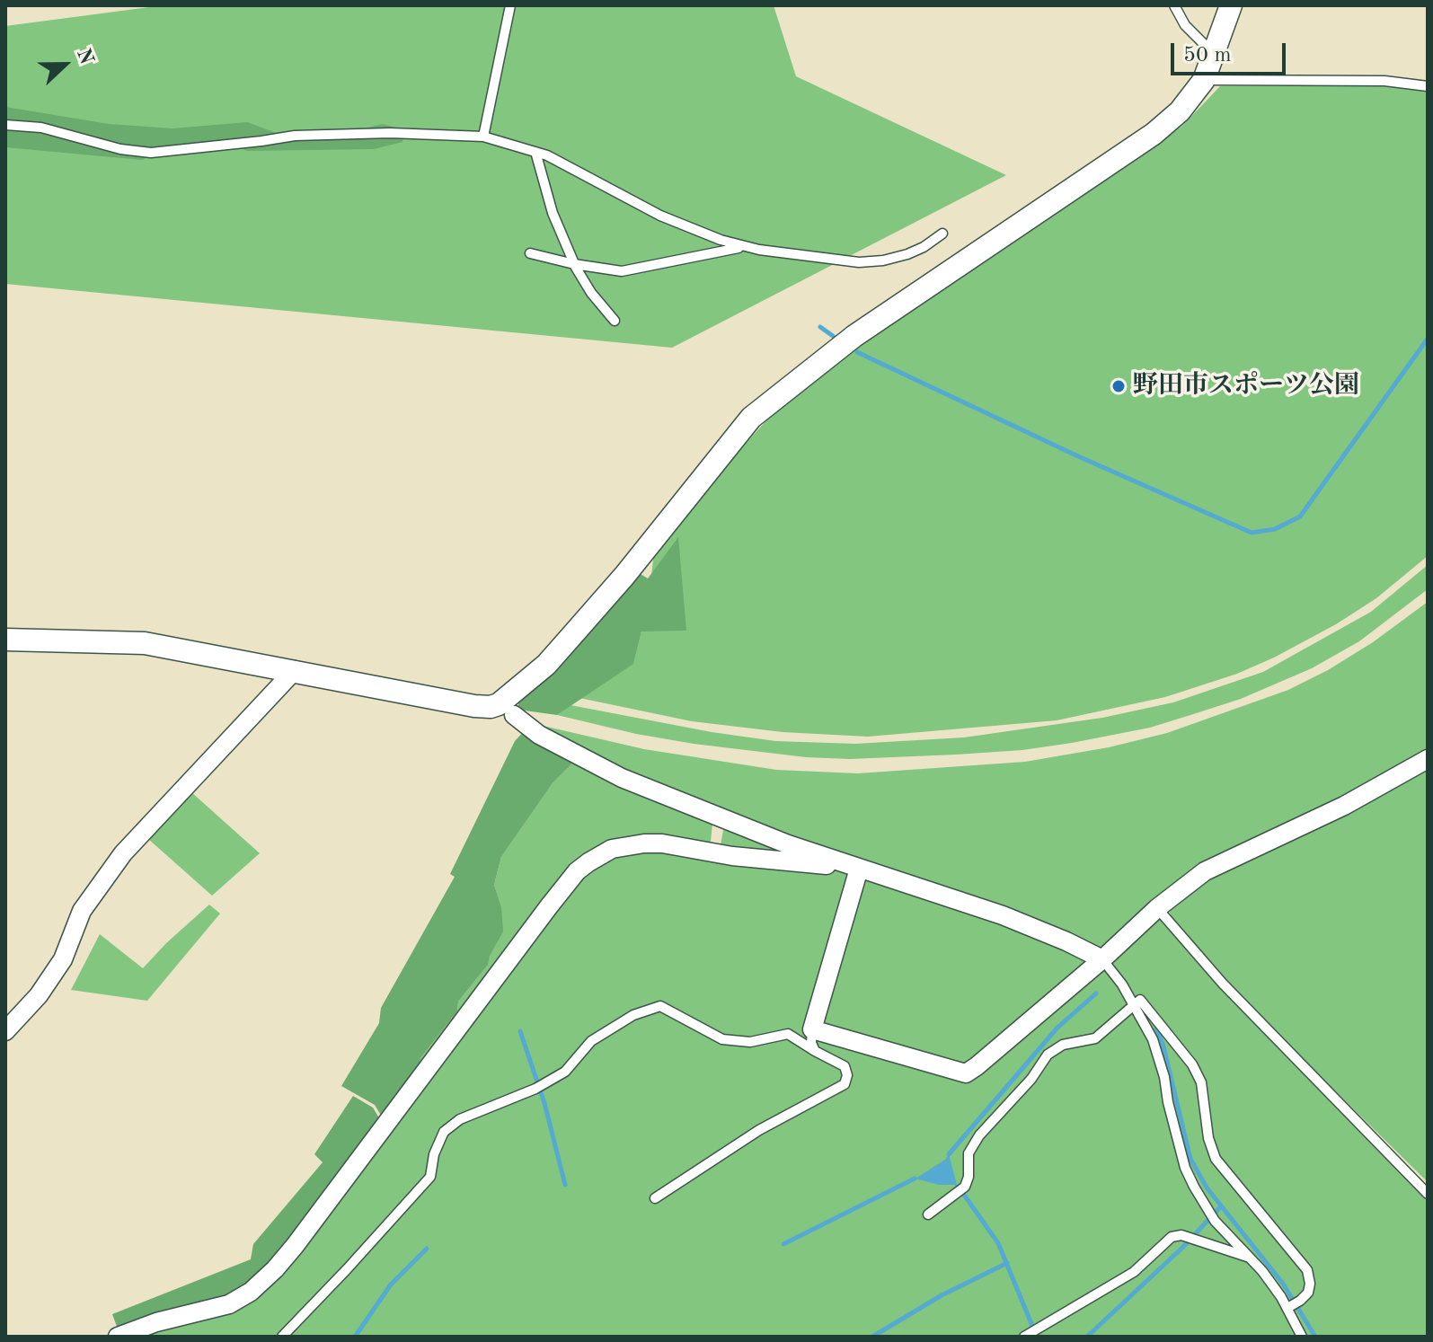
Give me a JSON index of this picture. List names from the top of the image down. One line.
{"places":["野田市スポーツ公園"],"scale_bar":"50 m","north":"right"}
